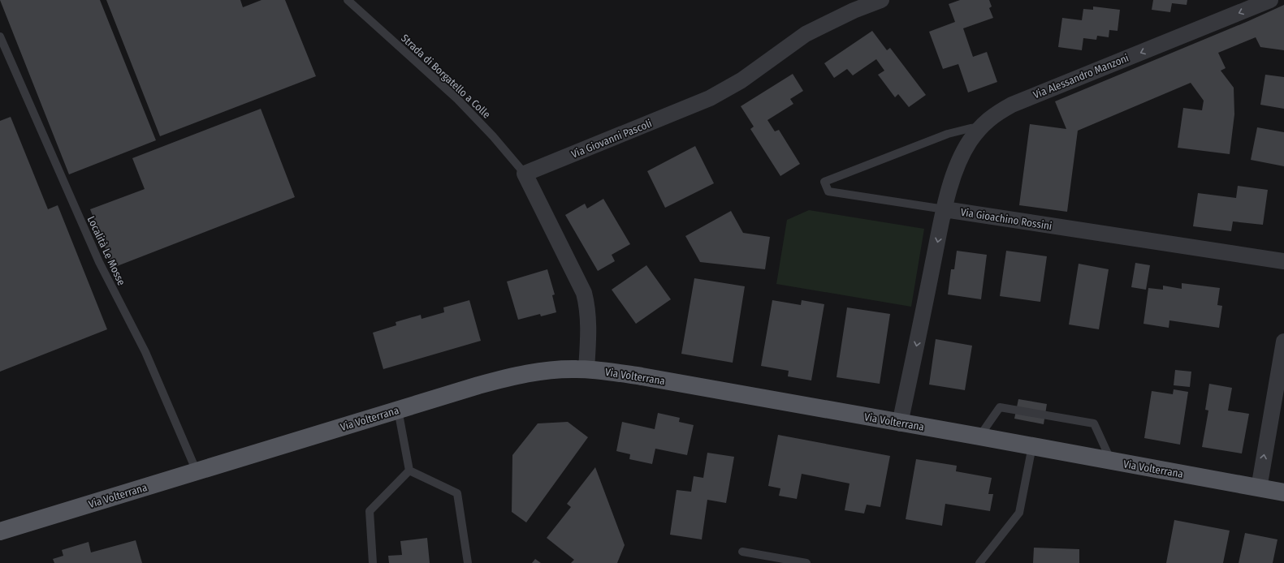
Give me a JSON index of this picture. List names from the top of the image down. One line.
{"streets":{"main road":["Via Volterrana"],"street":["Via Alessandro Manzoni","Via Giovanni Pascoli","Via Gioachino Rossini"],"lane":["Strada di Borgatello a Colle","Località Le Mosse"]},"crossings":[["Strada di Borgatello a Colle","Via Giovanni Pascoli"],["Via Alessandro Manzoni","Via Gioachino Rossini"],["Località Le Mosse","Via Volterrana"]],"one_way":["Via Alessandro Manzoni"]}
